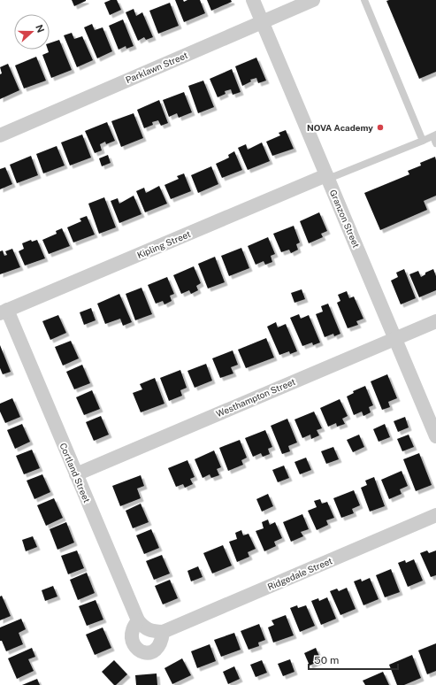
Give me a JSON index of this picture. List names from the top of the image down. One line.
{"streets":{"street":["Parklawn Street","Granzon Street","Kipling Street","Westhampton Street","Cortland Street","Ridgedale Street"]},"crossings":[["Parklawn Street","Granzon Street"],["Granzon Street","Kipling Street"],["Granzon Street","Westhampton Street"],["Kipling Street","Cortland Street"],["Westhampton Street","Cortland Street"],["Cortland Street","Ridgedale Street"]],"places":["NOVA Academy"],"scale_bar":"50 m","north":"right"}
